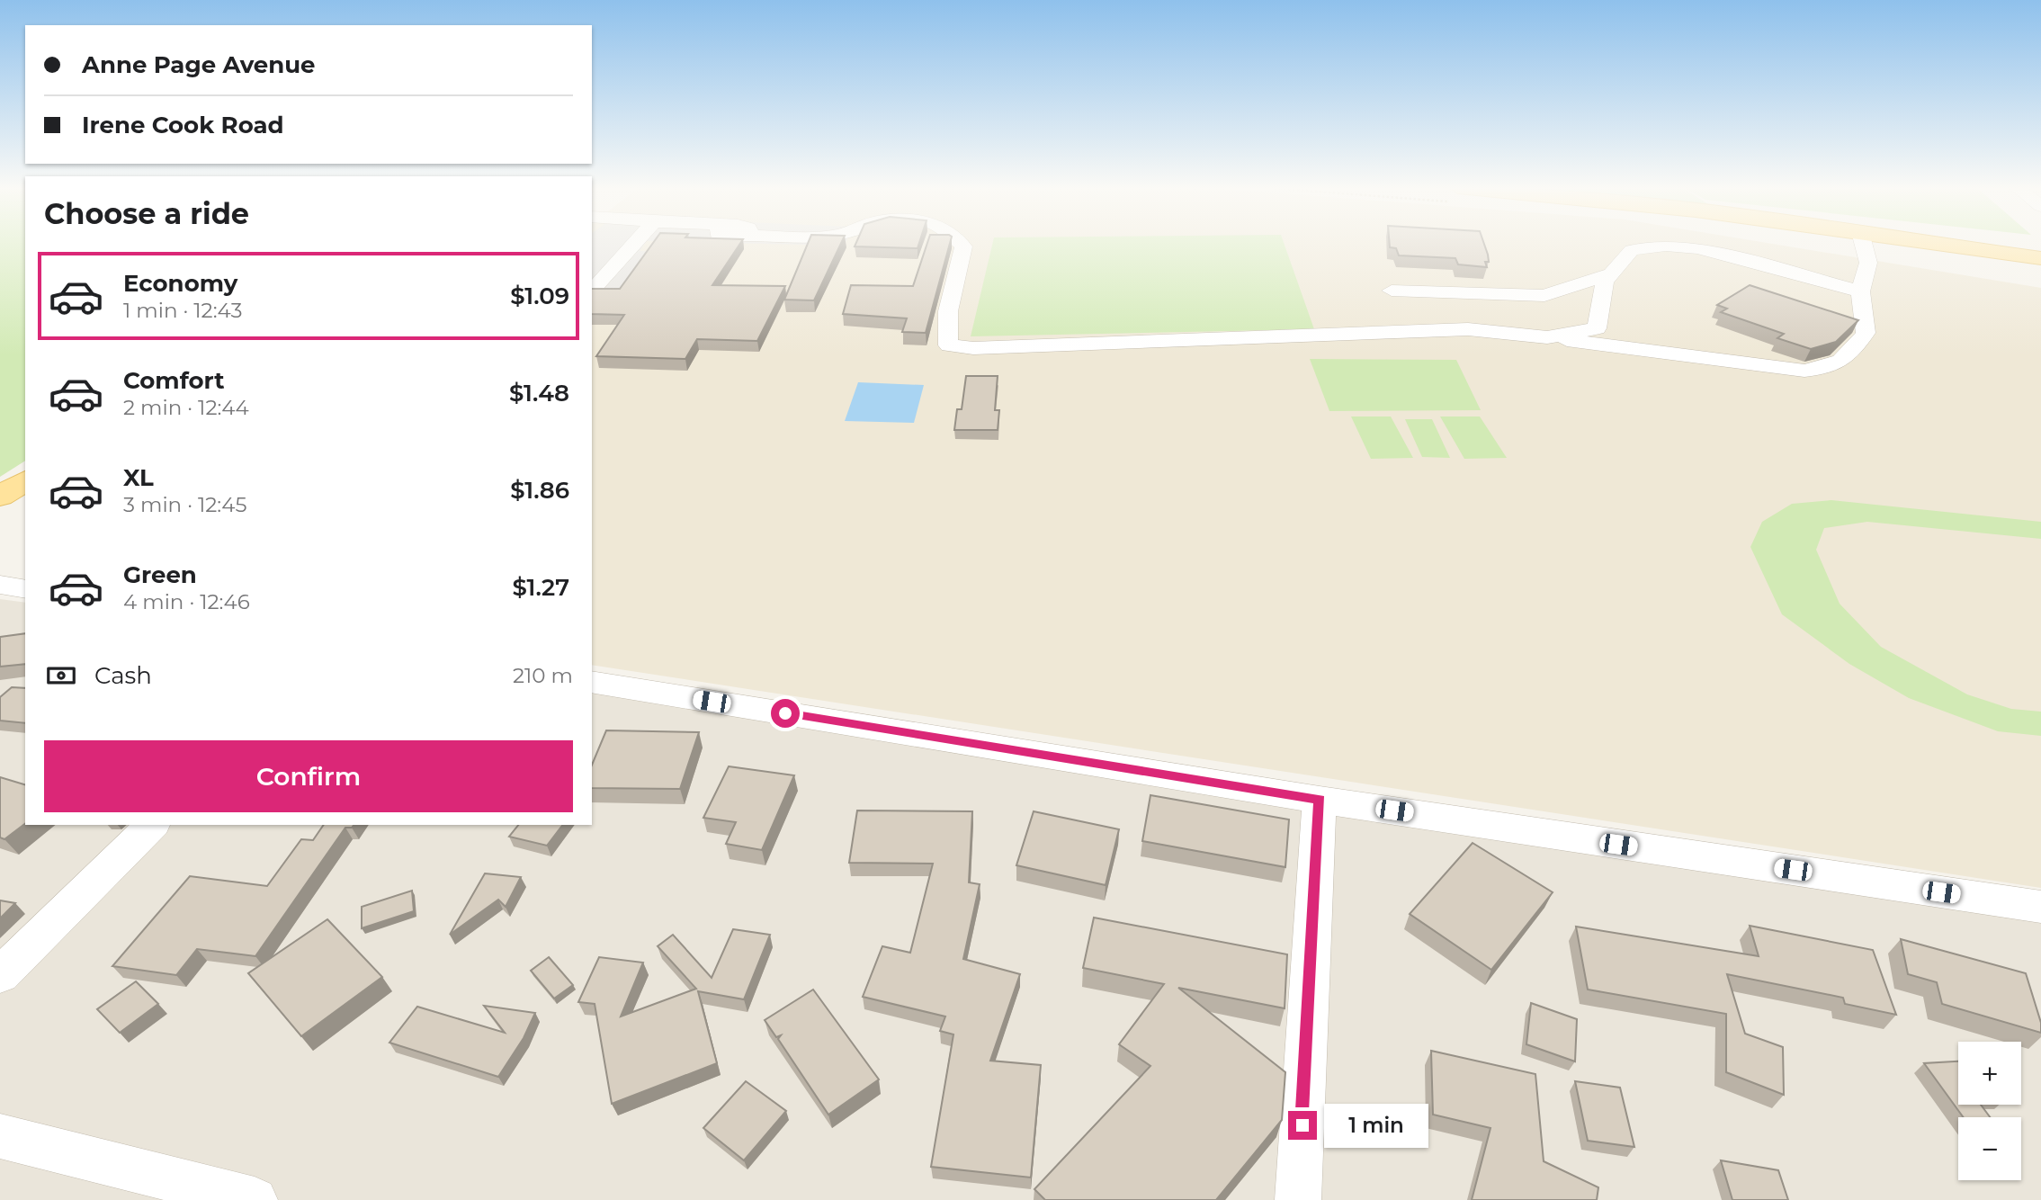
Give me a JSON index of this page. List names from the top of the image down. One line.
{"page":{"banner":["Anne Page Avenue","Irene Cook Road"],"heading":"Choose a ride","list":[{"name":"Economy","note":"1 min · 12:43","value":"$1.09"},{"name":"Comfort","note":"2 min · 12:44","value":"$1.48"},{"name":"XL","note":"3 min · 12:45","value":"$1.86"},{"name":"Green","note":"4 min · 12:46","value":"$1.27"}],"pay":["Cash","210 m"],"buttons":"Confirm","map_buttons":["+","−"],"bubble":"1 min"}}
